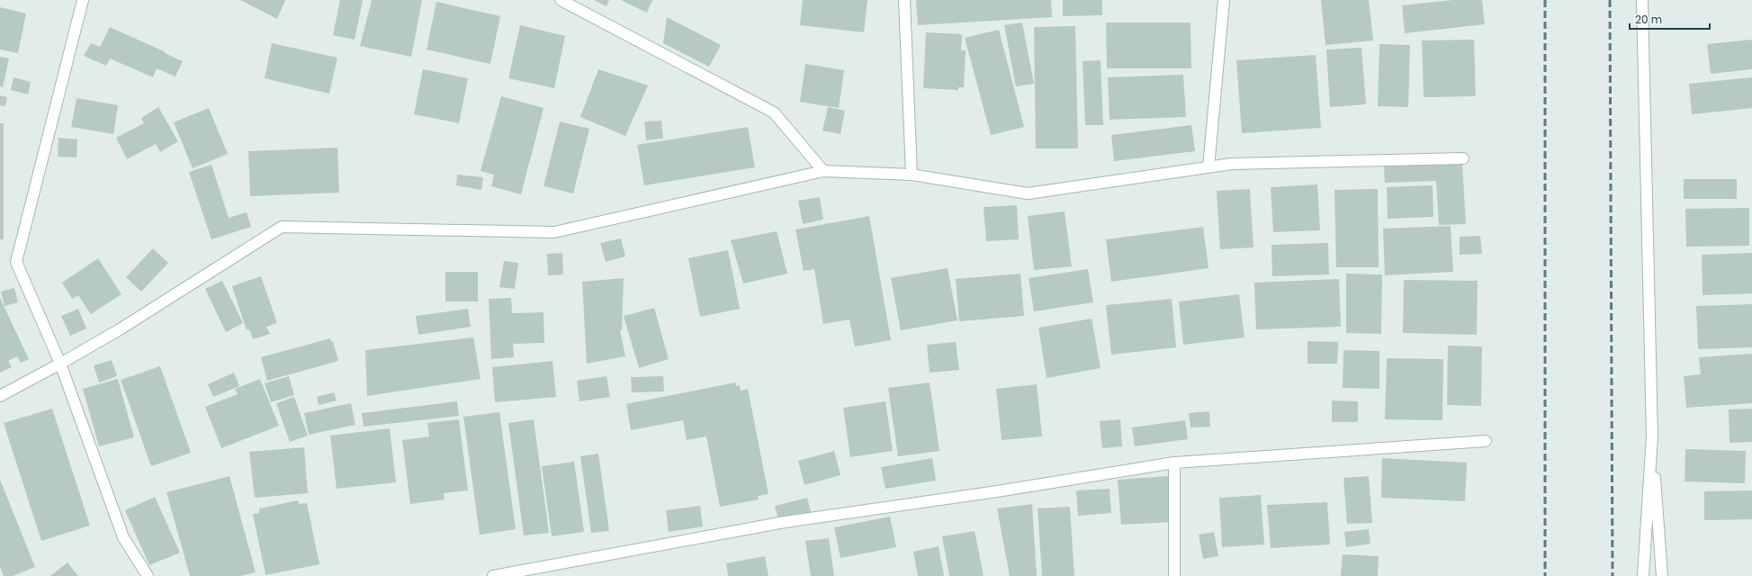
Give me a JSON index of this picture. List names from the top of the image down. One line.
{"scale_bar":"20 m"}
